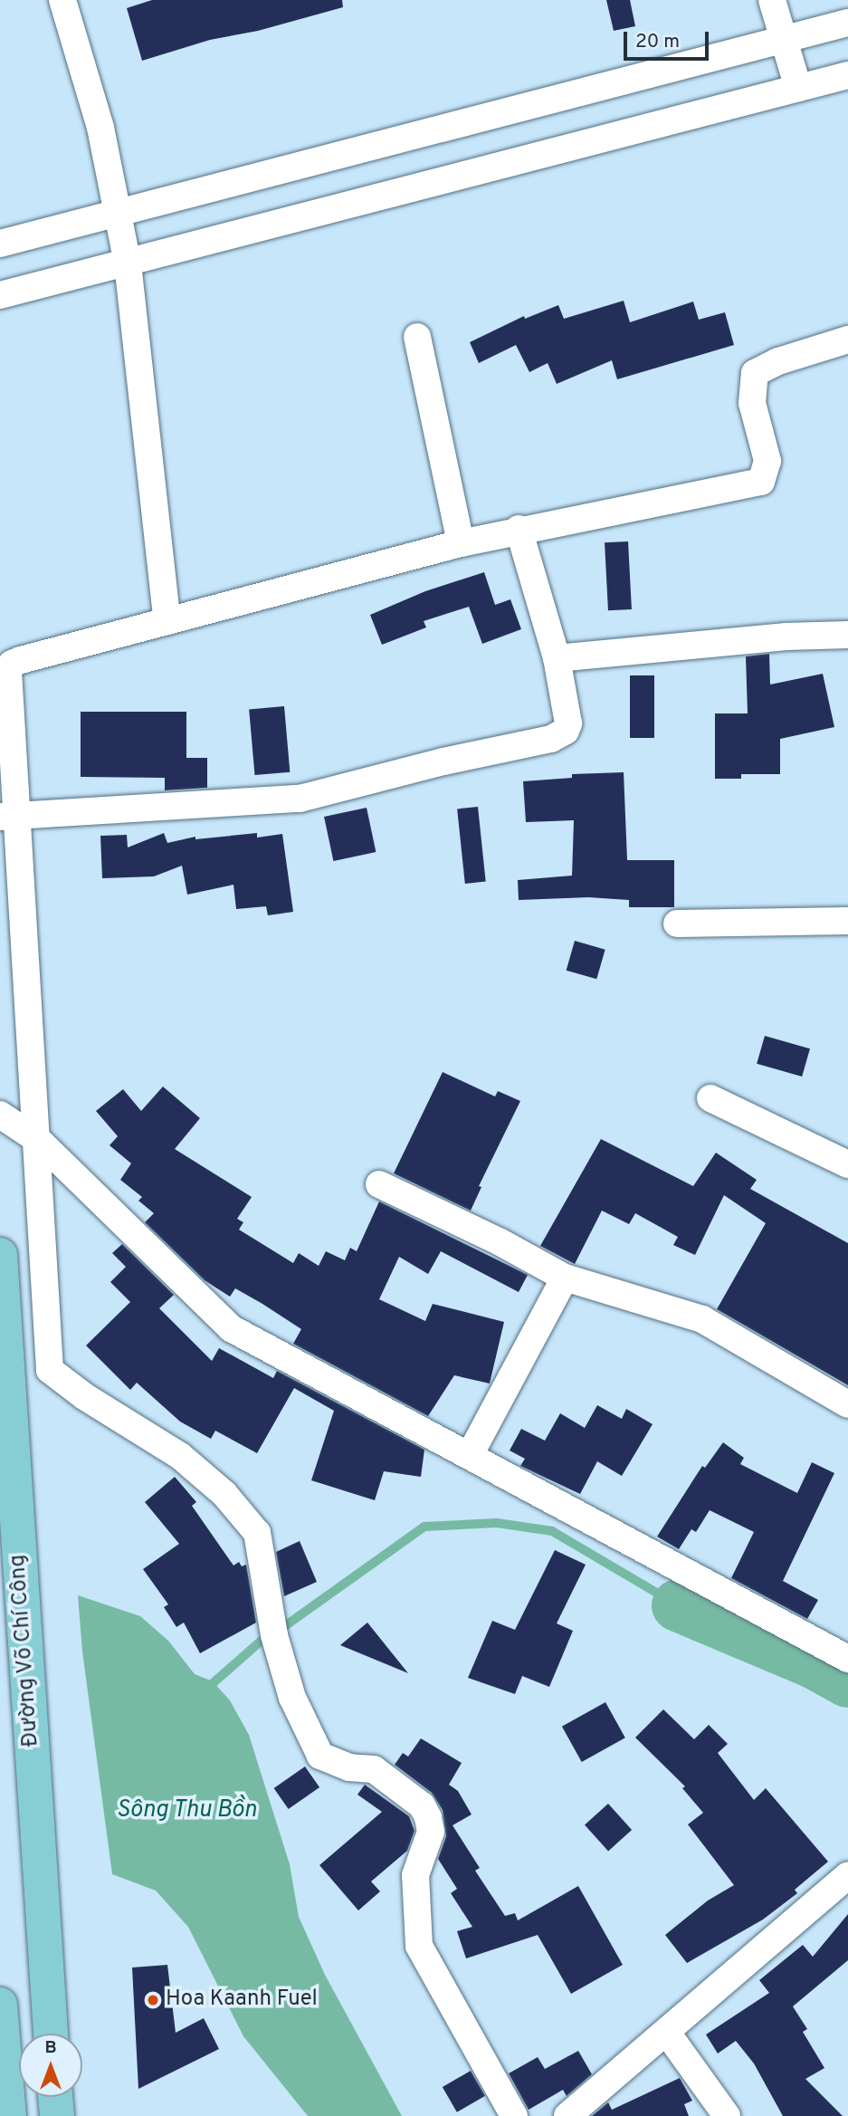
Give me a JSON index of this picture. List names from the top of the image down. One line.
{"streets":{"main road":["Đường Võ Chí Công"]},"water":["Sông Thu Bồn"],"places":["Hoa Kaanh Fuel"],"scale_bar":"20 m","north":"top"}
